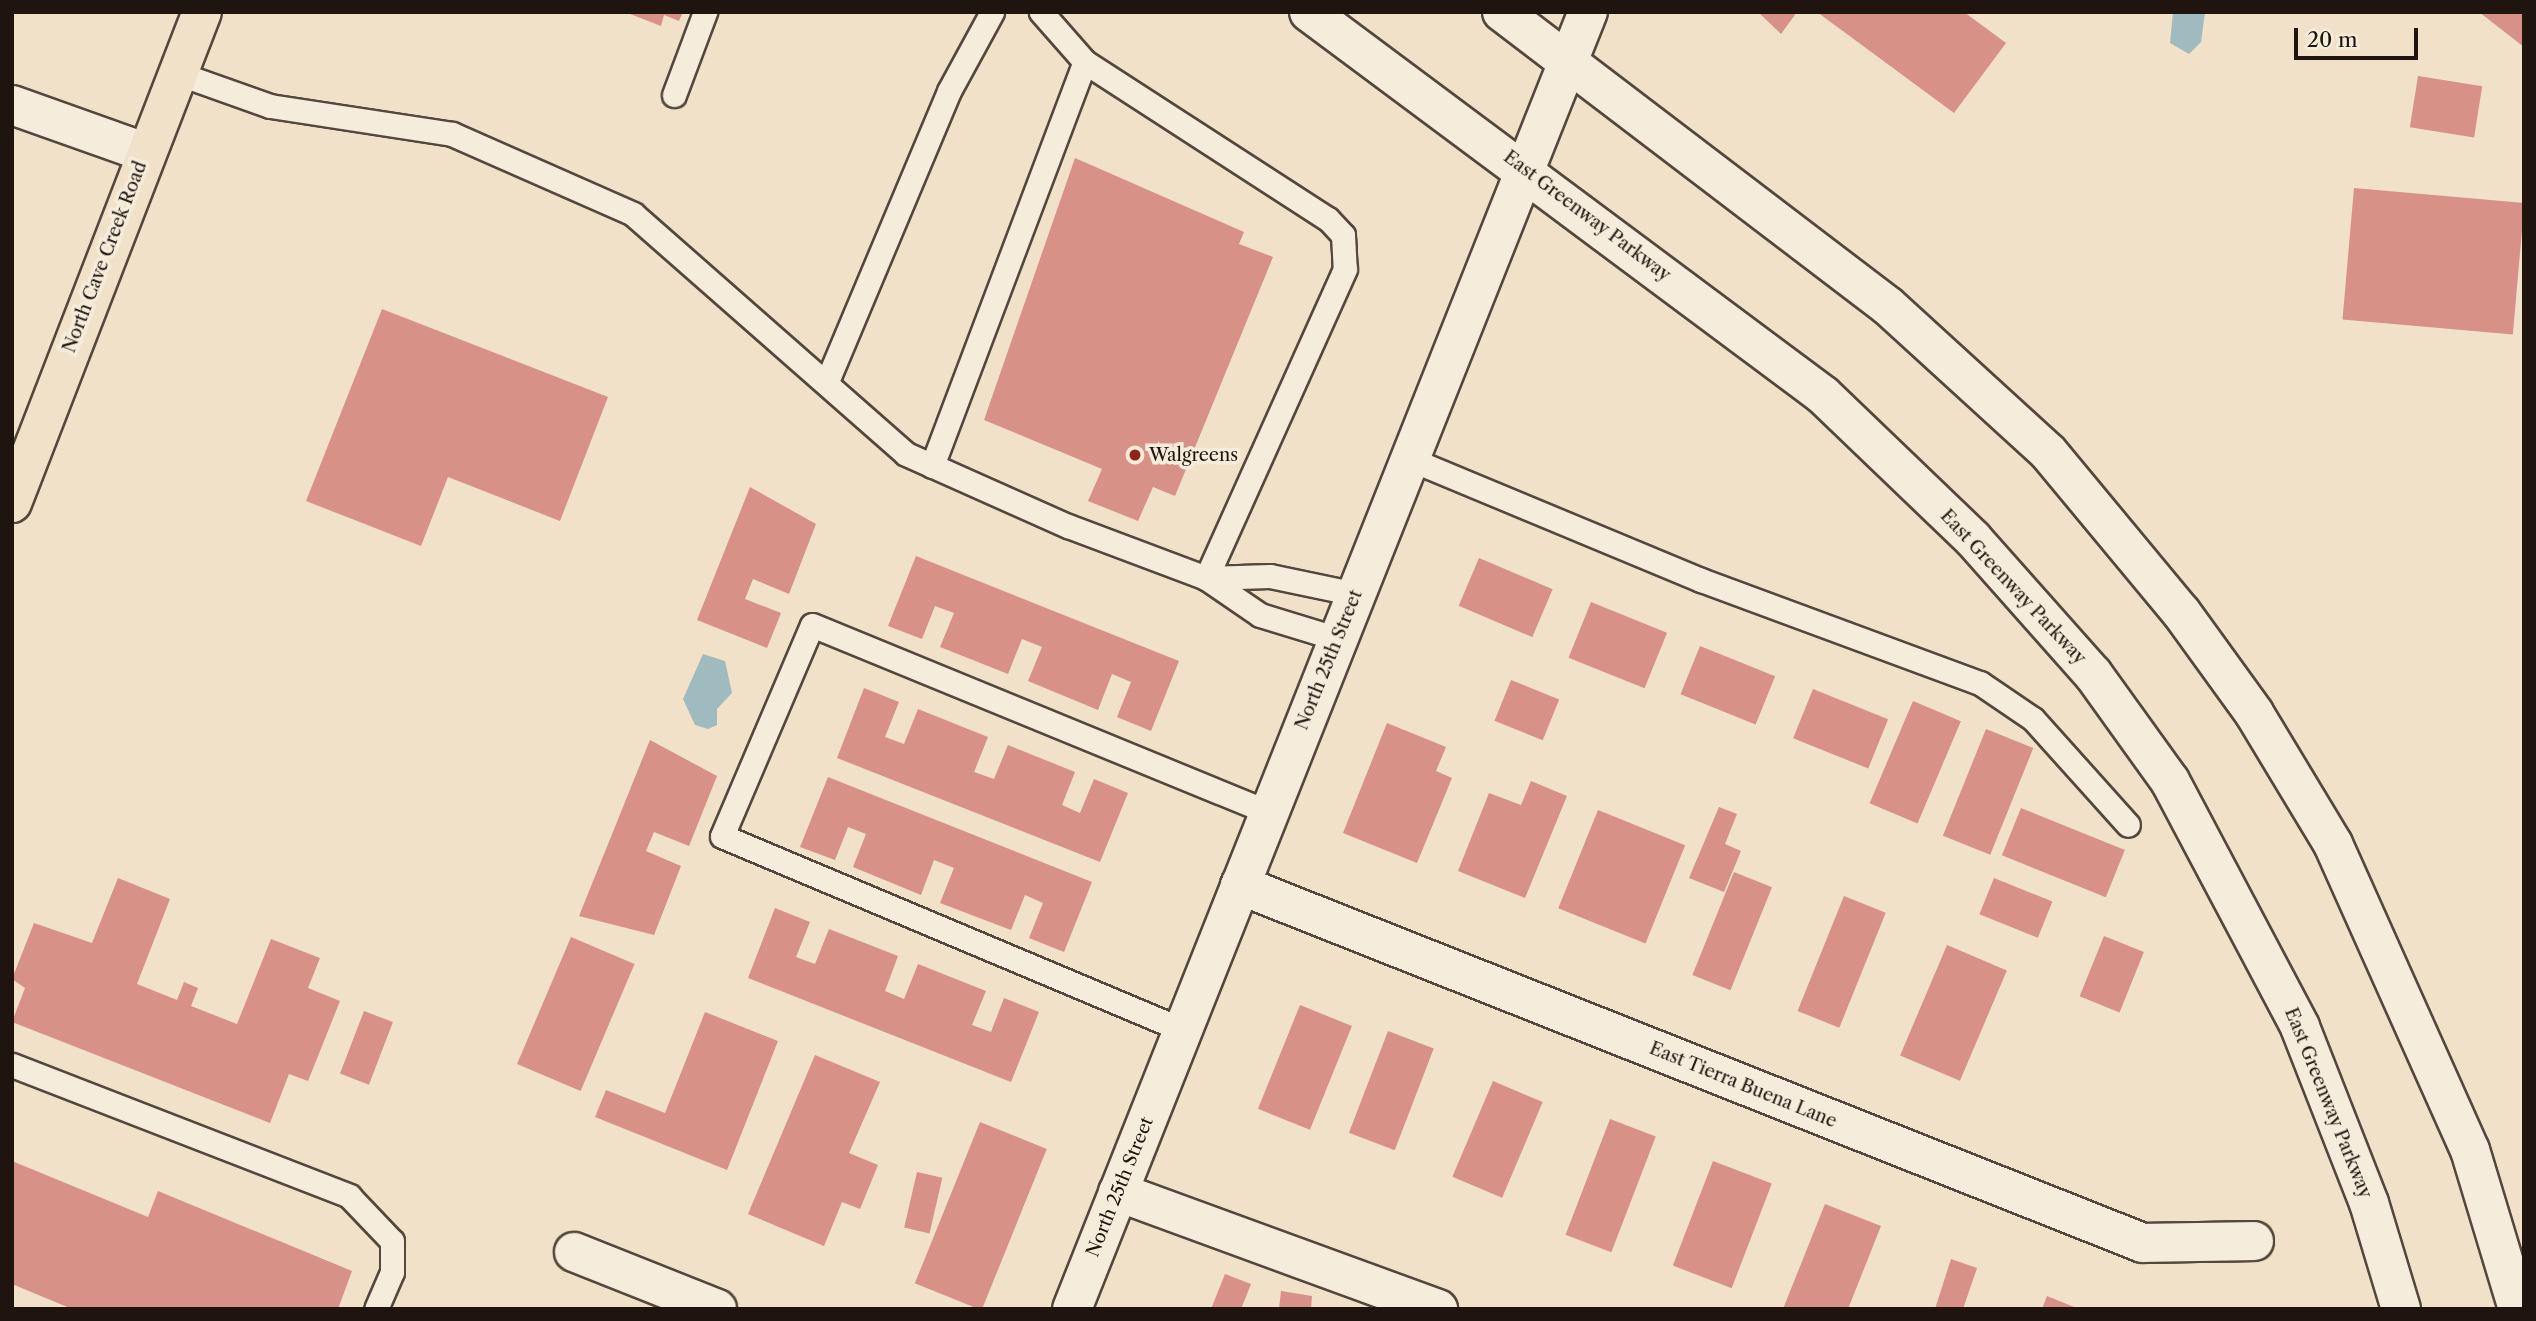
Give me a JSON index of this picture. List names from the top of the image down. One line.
{"streets":{"main road":["East Greenway Parkway","North Cave Creek Road","North 25th Street","East Tierra Buena Lane"]},"crossings":[["East Greenway Parkway","North 25th Street"],["North 25th Street","East Tierra Buena Lane"]],"places":["Walgreens"],"scale_bar":"20 m"}
